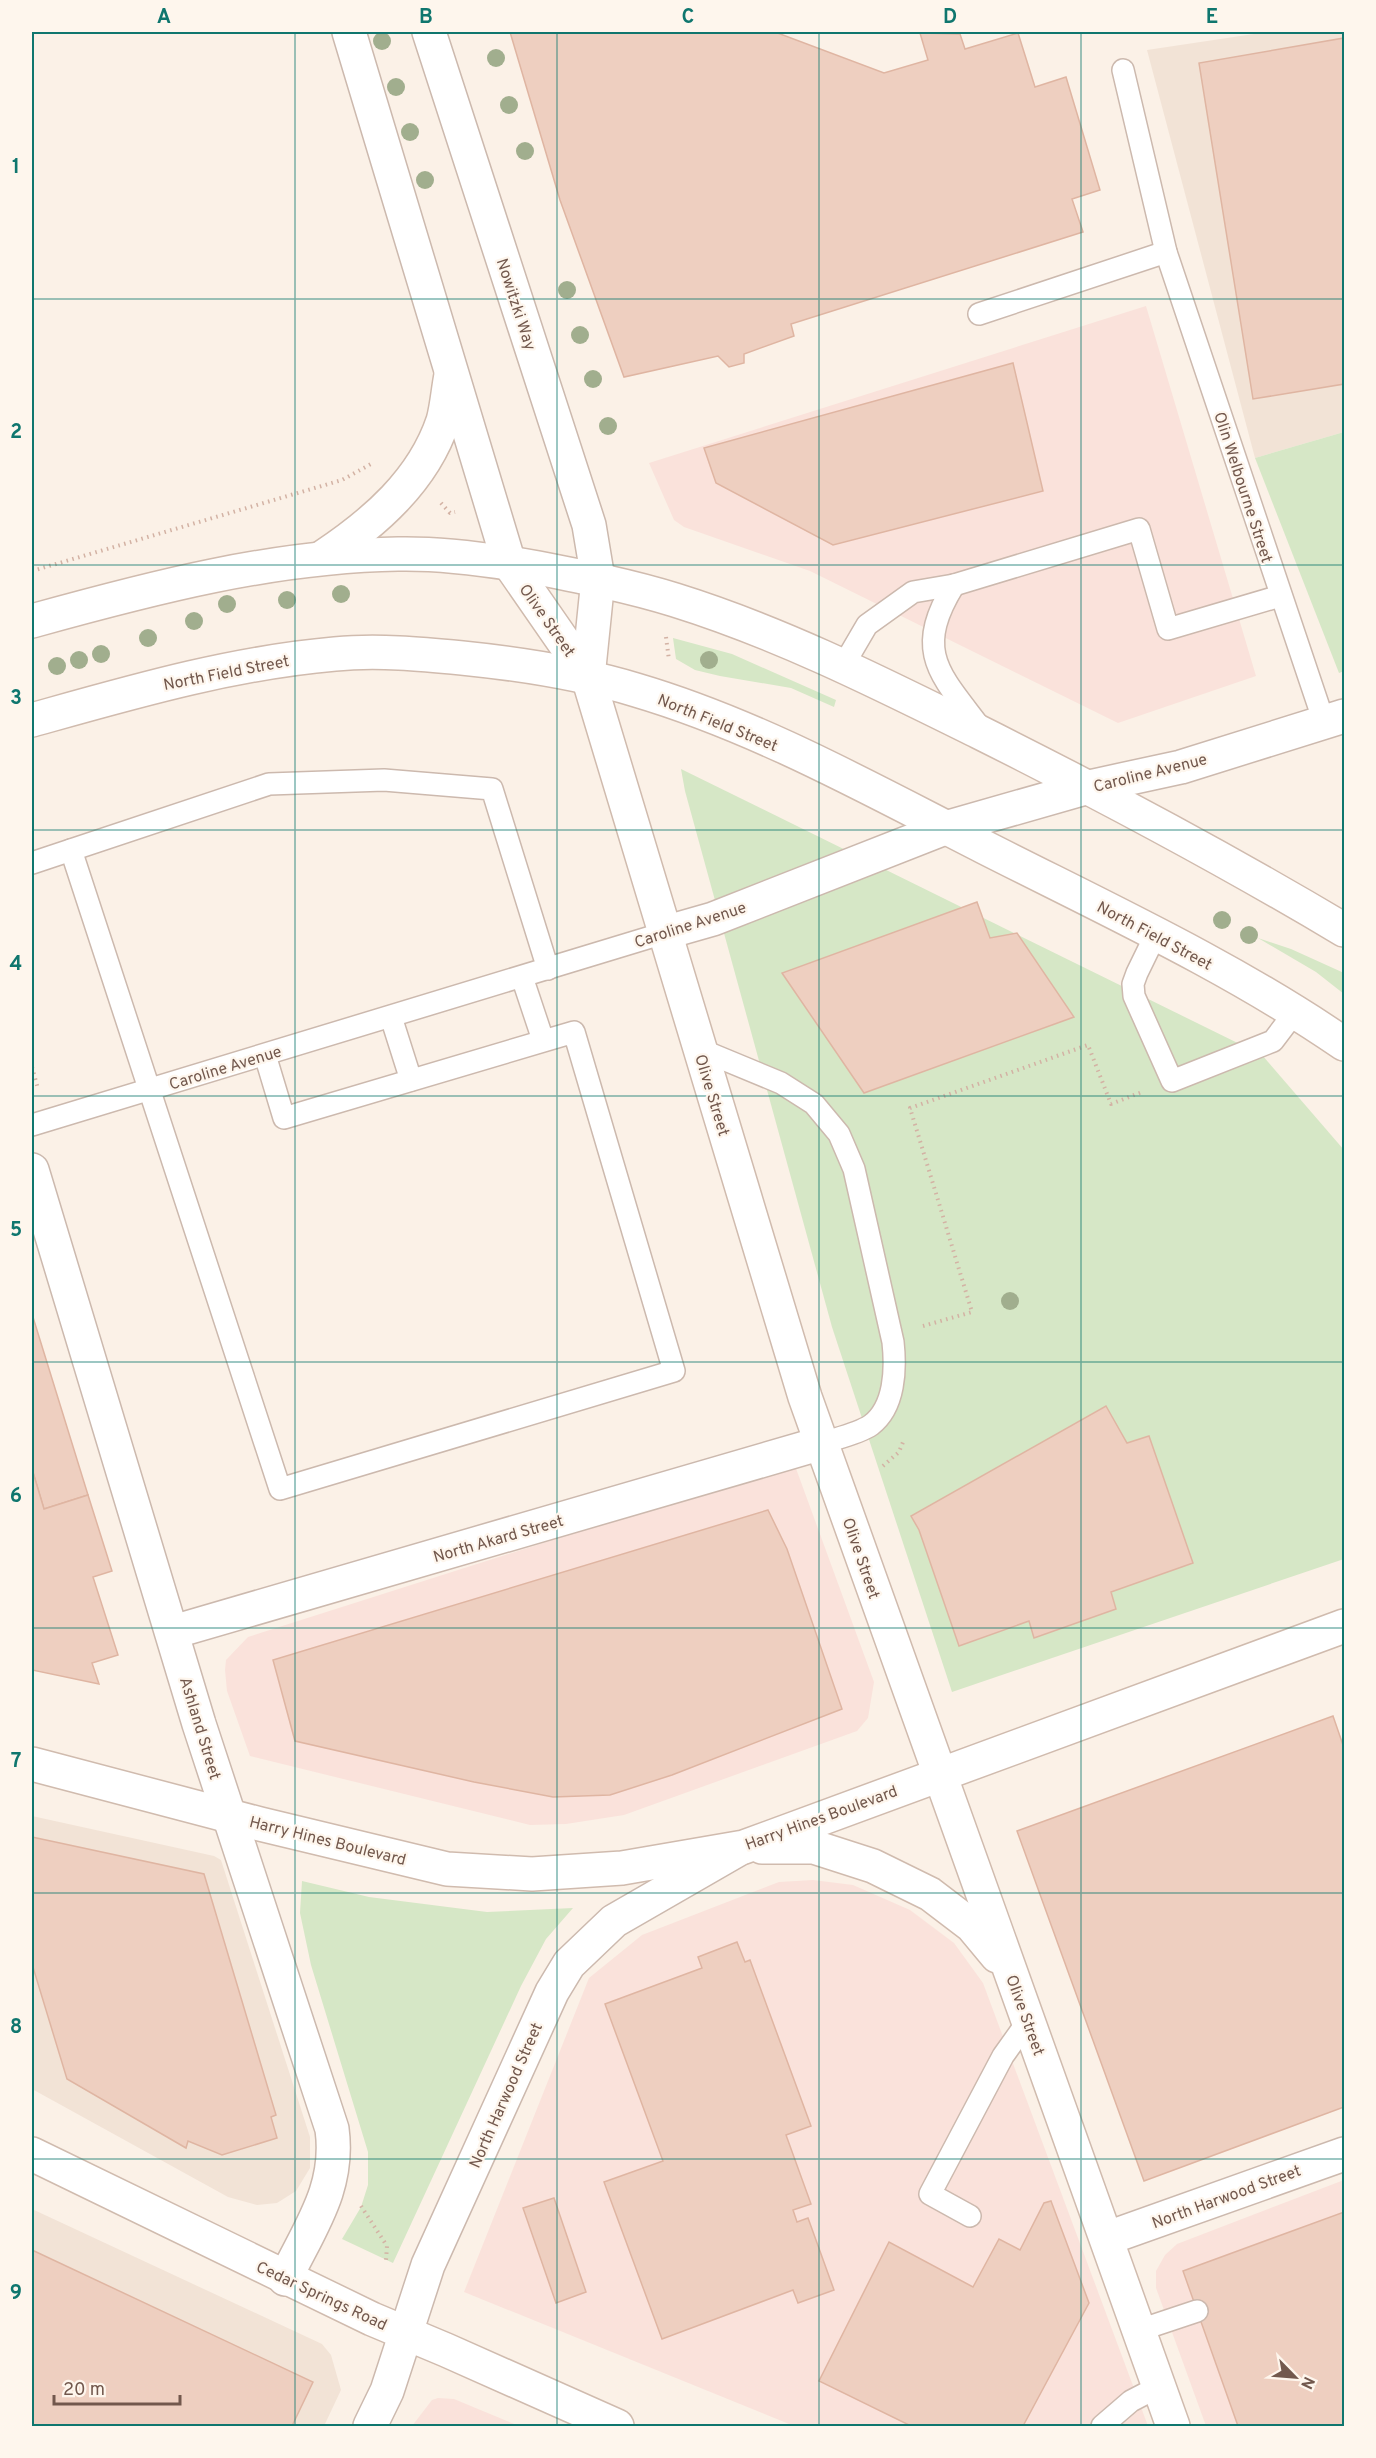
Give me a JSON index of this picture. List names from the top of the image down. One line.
{"streets":{"main road":["Nowitzki Way","Olive Street","North Field Street","Caroline Avenue","North Akard Street","Ashland Street","Harry Hines Boulevard","North Harwood Street","Cedar Springs Road"],"lane":["Olin Welbourne Street"]},"crossings":[["Nowitzki Way","Olive Street"],["Olin Welbourne Street","Caroline Avenue"],["Olive Street","North Field Street"],["Olive Street","Caroline Avenue"],["Olive Street","North Akard Street"],["Olive Street","Harry Hines Boulevard"],["Olive Street","North Harwood Street"],["North Field Street","Caroline Avenue"],["North Akard Street","Ashland Street"],["Ashland Street","Harry Hines Boulevard"],["Ashland Street","Cedar Springs Road"],["Harry Hines Boulevard","North Harwood Street"],["North Harwood Street","Cedar Springs Road"]],"scale_bar":"20 m","north":"bottom right","grid":{"columns":["A","B","C","D","E"],"rows":["1","2","3","4","5","6","7","8","9"]}}
